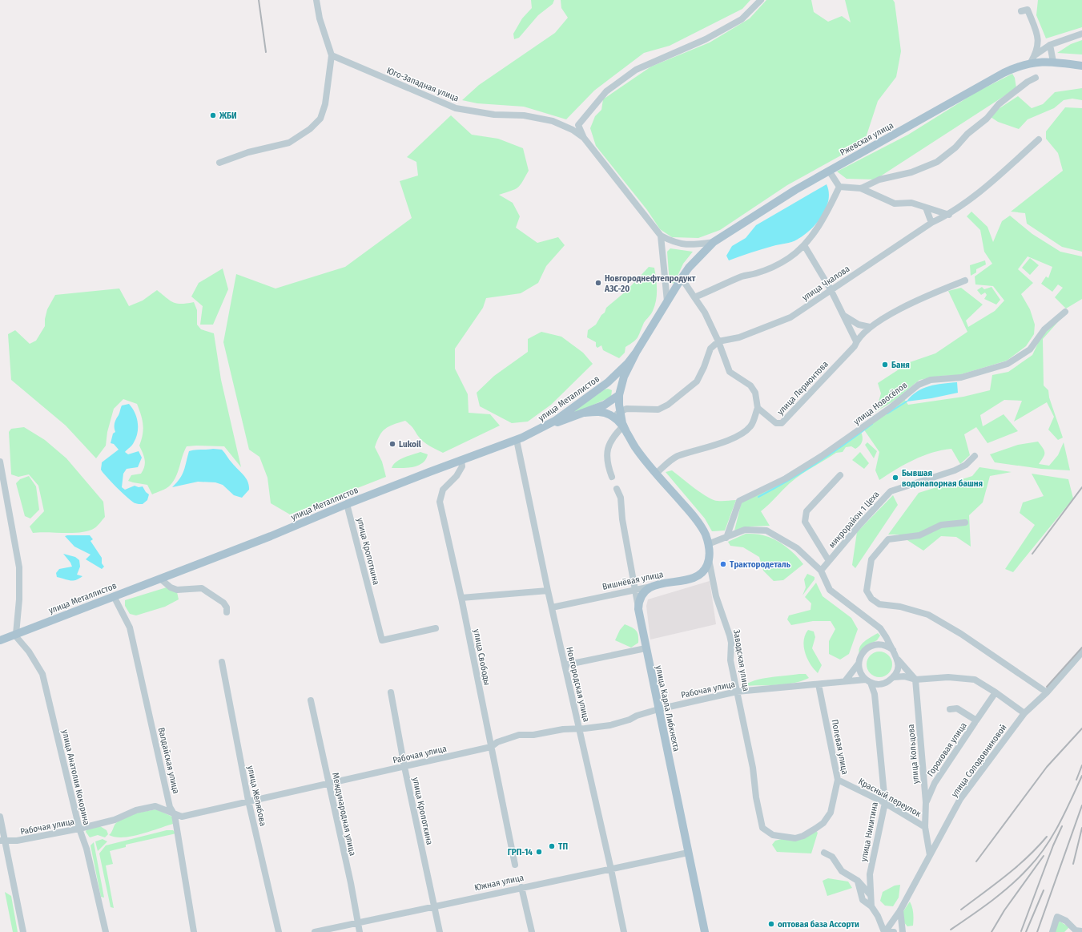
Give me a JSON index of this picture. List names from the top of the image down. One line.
{"streets":{"main road":["Ржевская улица","улица Металлистов","Вишнёвая улица","Заводская улица","улица Карла Либкнехта"],"street":["Юго-Западная улица","улица Чкалова","улица Лермонтова","улица Новосёлов","микрорайон 1 Цеха","улица Кропоткина","улица Свободы","Новгородская улица","Рабочая улица","Полевая улица","Гороховая улица","улица Кольцова","Валдайская улица","улица Солодовниковой","улица Анатолия Кокорина","улица Желябова","Красный переулок","Международная улица","улица Никитина","Южная улица"]},"crossings":[["Ржевская улица","улица Металлистов"],["улица Металлистов","улица Кропоткина"],["улица Металлистов","улица Свободы"],["улица Металлистов","Новгородская улица"],["улица Металлистов","Валдайская улица"],["улица Металлистов","улица Анатолия Кокорина"],["улица Кропоткина","Рабочая улица"],["улица Кропоткина","Южная улица"],["Вишнёвая улица","Заводская улица"],["Вишнёвая улица","Новгородская улица"],["Вишнёвая улица","улица Карла Либкнехта"],["улица Свободы","Рабочая улица"],["Заводская улица","Рабочая улица"],["Заводская улица","Полевая улица"],["Новгородская улица","Рабочая улица"],["Новгородская улица","Южная улица"],["Рабочая улица","улица Карла Либкнехта"],["Рабочая улица","Полевая улица"],["Рабочая улица","Валдайская улица"],["Рабочая улица","улица Анатолия Кокорина"],["Рабочая улица","улица Желябова"],["Рабочая улица","Международная улица"],["Рабочая улица","улица Никитина"],["улица Карла Либкнехта","Южная улица"],["Полевая улица","Красный переулок"],["Гороховая улица","улица Кольцова"],["улица Кольцова","Красный переулок"],["улица Солодовниковой","Красный переулок"],["улица Солодовниковой","улица Никитина"],["Красный переулок","улица Никитина"],["Международная улица","Южная улица"]],"places":["ЖБИ","Новгороднефтепродукт АЗС-20","Баня","Lukoil","Бывшая водонапорная башня","Трактородеталь","ТП","ГРП-14","оптовая база Ассорти"]}
